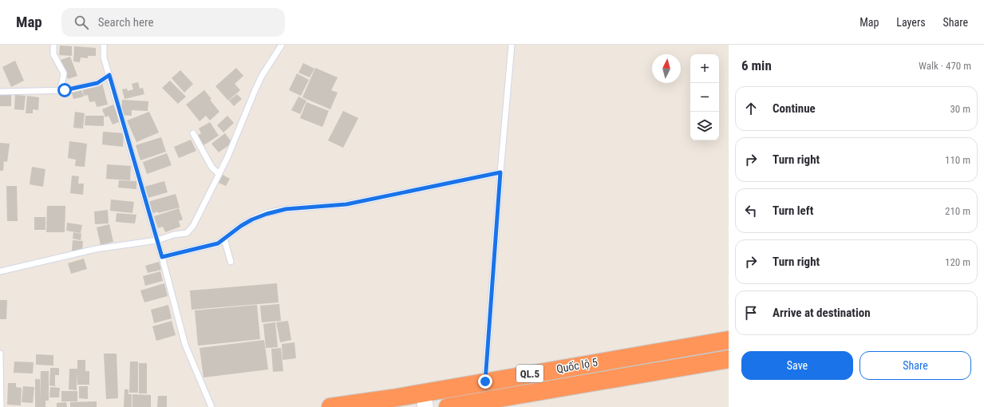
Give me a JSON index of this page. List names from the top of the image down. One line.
{"streets":{"highway":["Quốc lộ 5","QL.5"]},"north":"top","page":{"header":"Map","search":"Search here","nav":["Map","Layers","Share"],"heading":["6 min","Walk · 470 m"],"map_buttons":["+","−"],"list":[["Continue","30 m"],["Turn right","110 m"],["Turn left","210 m"],["Turn right","120 m"],"Arrive at destination"],"buttons":["Save","Share"]}}
